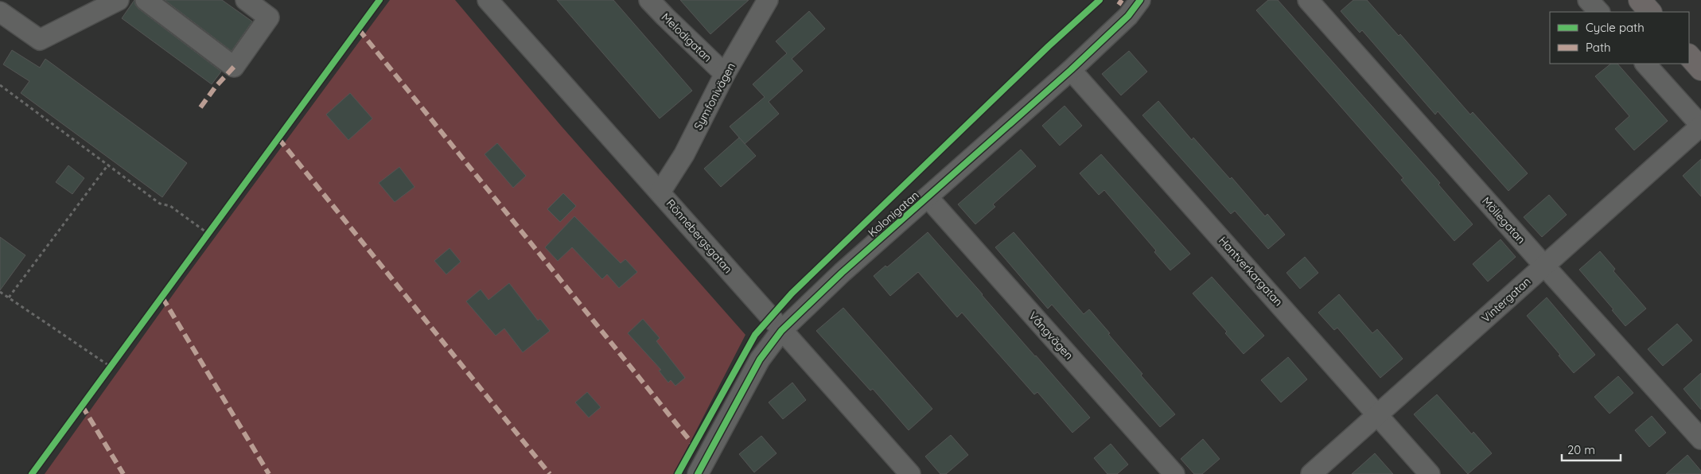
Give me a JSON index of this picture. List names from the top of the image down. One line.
{"streets":{"street":["Melodigatan","Symfonivägen","Kolonigatan","Möllegatan","Rönnebergsgatan","Hantverkargatan","Vintergatan","Vångvägen"]},"crossings":[["Melodigatan","Symfonivägen"],["Symfonivägen","Rönnebergsgatan"],["Kolonigatan","Rönnebergsgatan"],["Kolonigatan","Hantverkargatan"],["Kolonigatan","Vångvägen"],["Möllegatan","Vintergatan"],["Hantverkargatan","Vintergatan"]],"legend":["Cycle path","Path"],"scale_bar":"20 m"}
